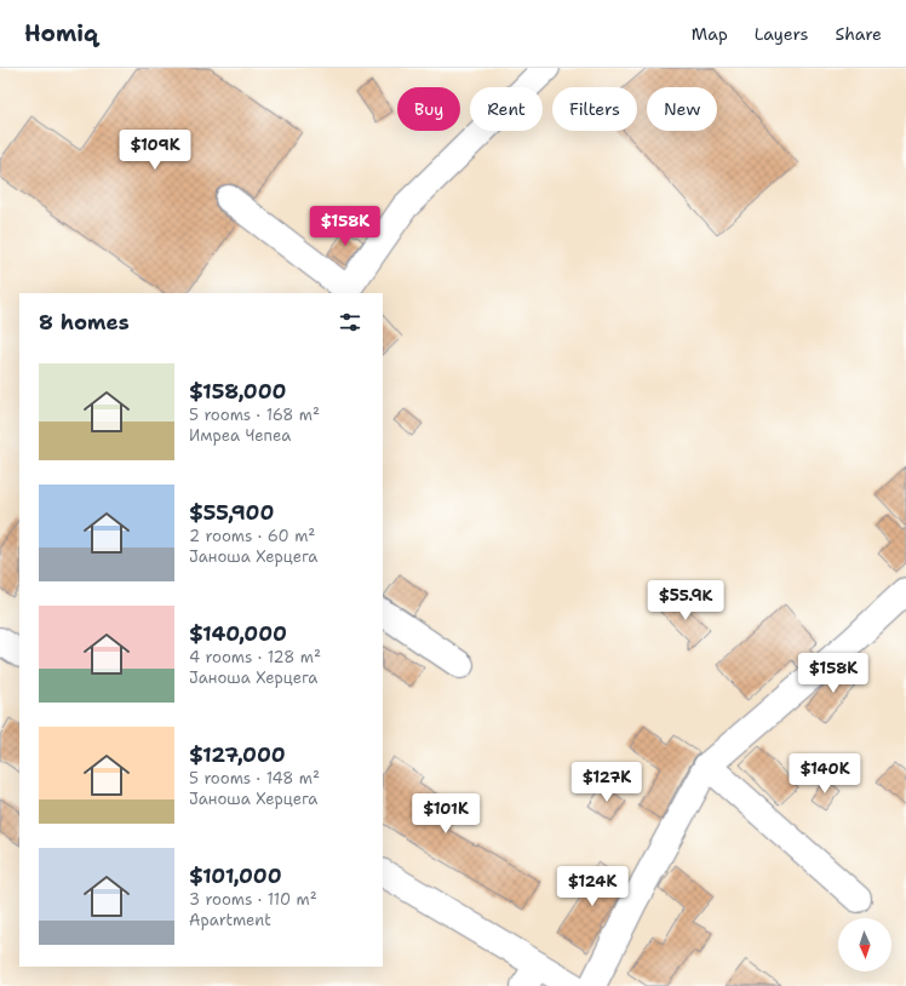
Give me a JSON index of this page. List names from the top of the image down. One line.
{"north":"bottom","page":{"header":"Homiq","nav":["Map","Layers","Share"],"chip":["Buy","Rent","Filters","New"],"price":["$109K","$158K","$55.9K","$158K","$140K","$127K","$101K","$124K"],"heading":"8 homes","list":[{"name":"$158,000","note":"5 rooms · 168 m² · Имреа Чепеа"},{"name":"$55,900","note":"2 rooms · 60 m² · Јаноша Херцега"},{"name":"$140,000","note":"4 rooms · 128 m² · Јаноша Херцега"},{"name":"$127,000","note":"5 rooms · 148 m² · Јаноша Херцега"},{"name":"$101,000","note":"3 rooms · 110 m² · Apartment"}]}}
